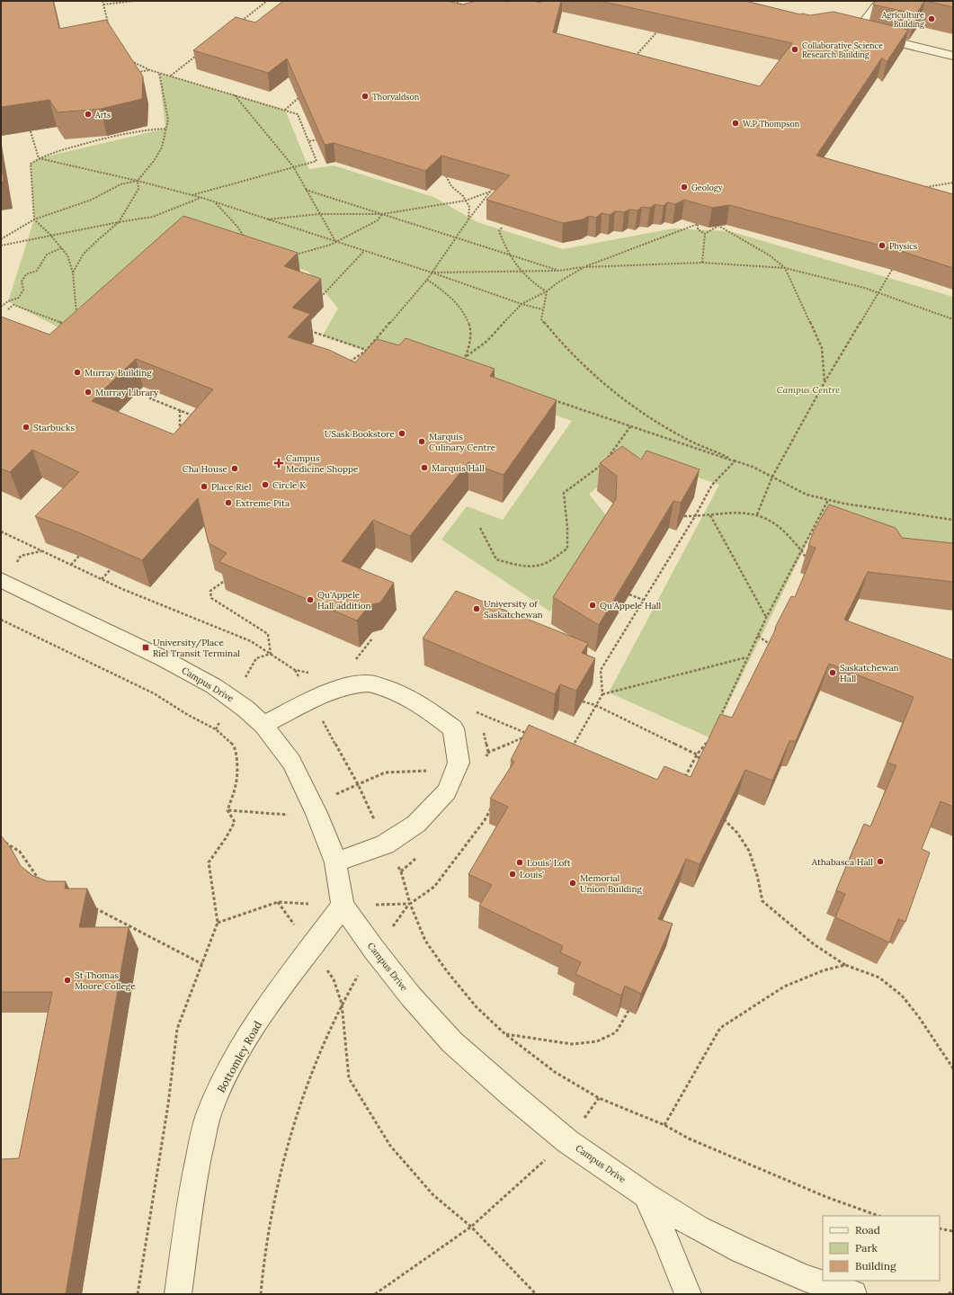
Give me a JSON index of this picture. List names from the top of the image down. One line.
{"streets":{"street":["Campus Drive","Bottomley Road"]},"crossings":[["Campus Drive","Bottomley Road"]],"parks":["Campus Centre"],"places":{"other":["Agriculture Building","Collaborative Science Research Building","Thorvaldson","Arts","W.P Thompson","Geology","Physics","Murray Building","Murray Library","Starbucks","USask Bookstore","Marquis Culinary Centre","Marquis Hall","Cha House","Circle K","Place Riel","Extreme Pita","Qu'Appele Hall addition","Qu'Appele Hall","University of Saskatchewan","Saskatchewan Hall","Athabasca Hall","Louis' Loft","Louis'","Memorial Union Building","St Thomas Moore College"],"health":["Campus Medicine Shoppe"],"transit":["University/Place Riel Transit Terminal"]},"legend":["Road","Park","Building"]}
